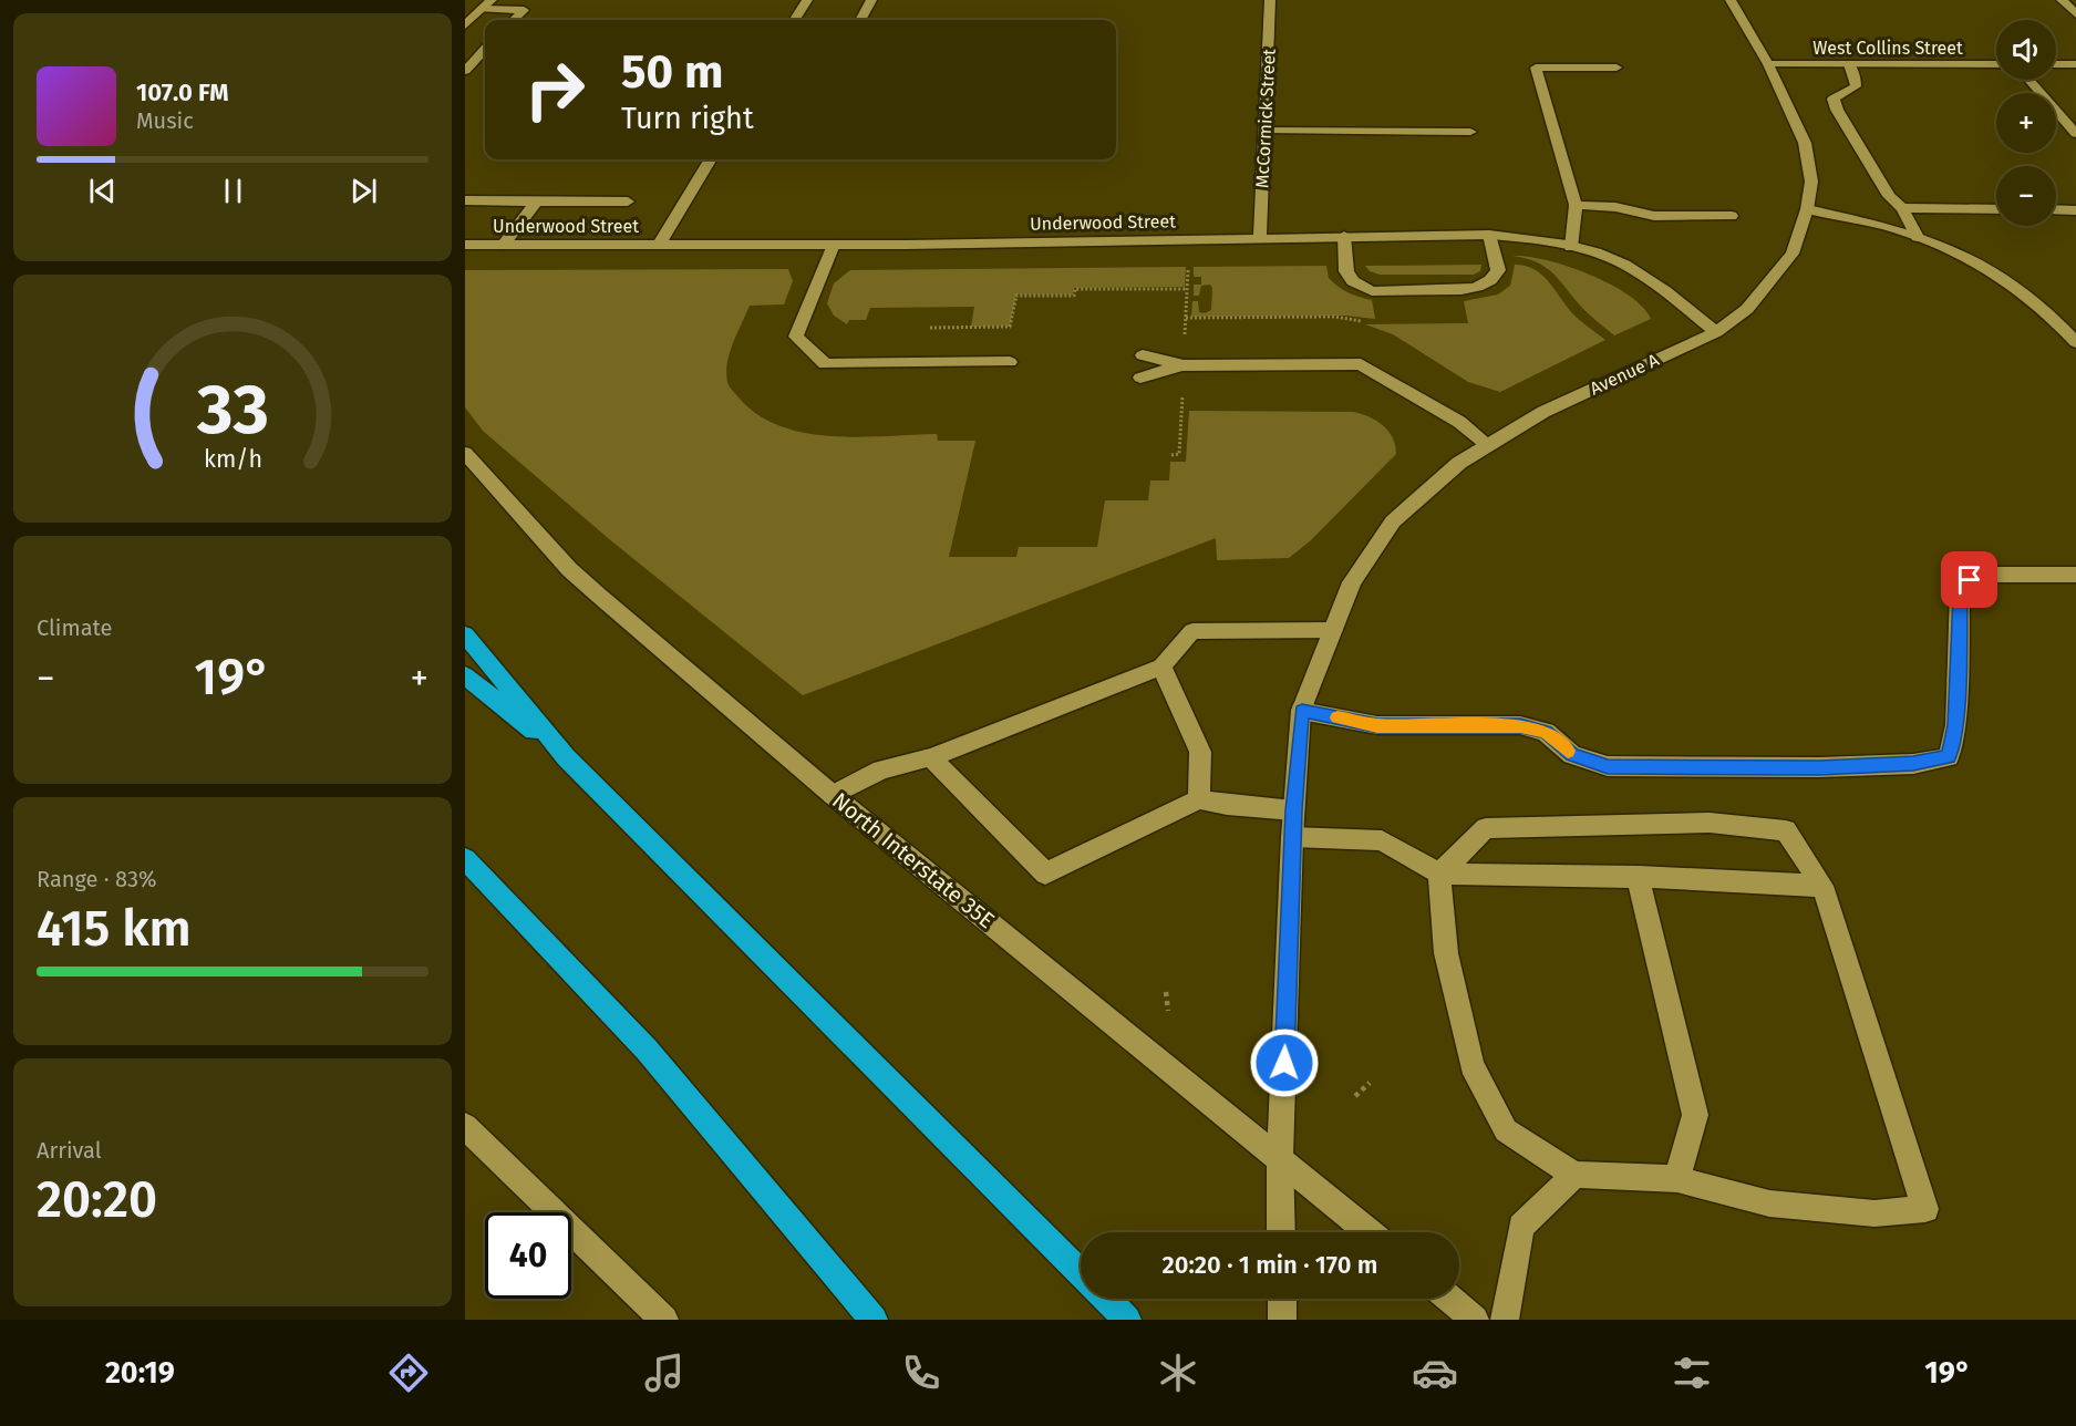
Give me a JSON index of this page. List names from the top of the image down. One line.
{"streets":{"street":["West Collins Street","McCormick Street","Underwood Street","Avenue A","North Interstate 35E"]},"crossings":[["West Collins Street","Avenue A"],["McCormick Street","Underwood Street"],["Underwood Street","Avenue A"]],"page":{"map_buttons":["+","−"],"turn":["50 m","Turn right"],"song":["107.0 FM","Music"],"tile":["Climate",["Range · 83%","415 km"],["Arrival","20:20"]],"heat":["−","19°","+"],"limit":"40","trip":"20:20 · 1 min · 170 m","tabs":["20:19","19°"],"gauge":["33","km/h"]}}
